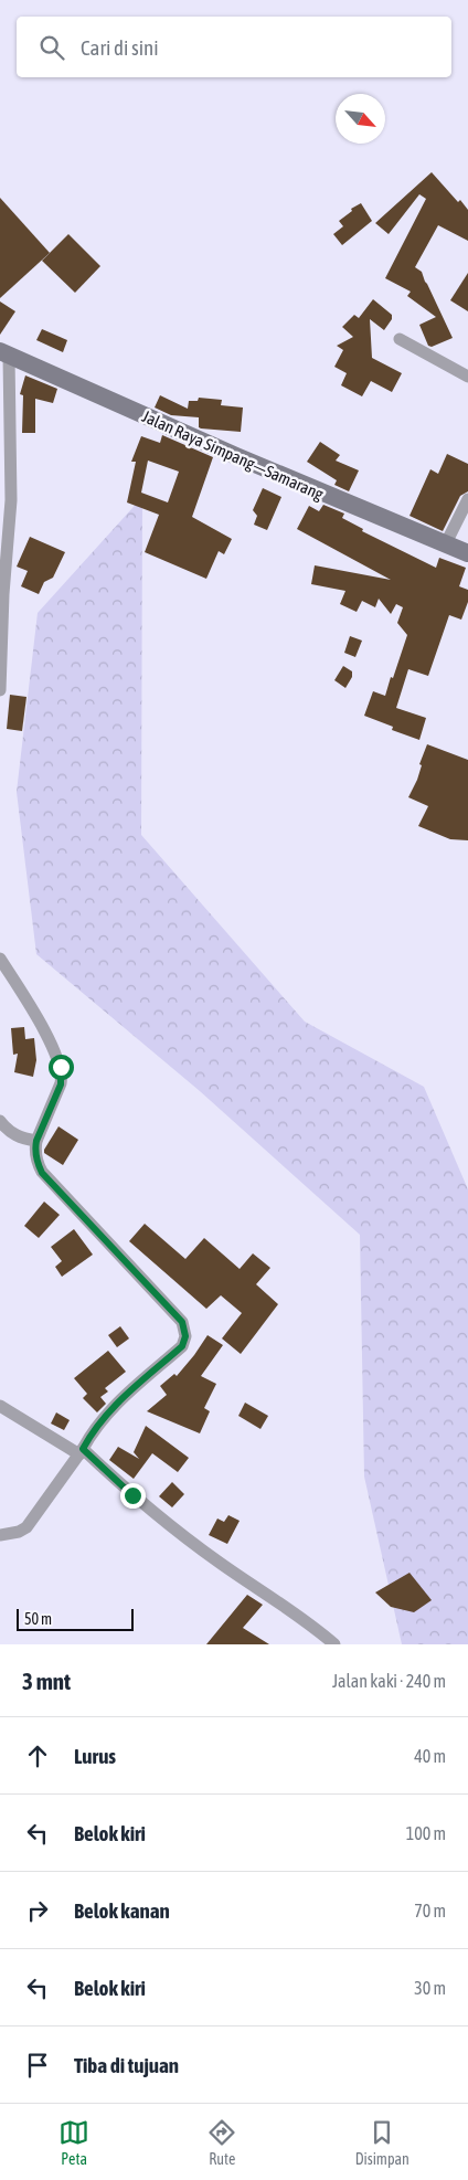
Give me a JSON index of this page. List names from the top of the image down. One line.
{"streets":{"main road":["Jalan Raya Simpang—Samarang"]},"scale_bar":"50 m","north":"bottom right","page":{"search":"Cari di sini","scale":"50 m","heading":["3 mnt","Jalan kaki · 240 m"],"list":[["Lurus","40 m"],["Belok kiri","100 m"],["Belok kanan","70 m"],["Belok kiri","30 m"],"Tiba di tujuan"],"nav":["Peta","Rute","Disimpan"]}}
